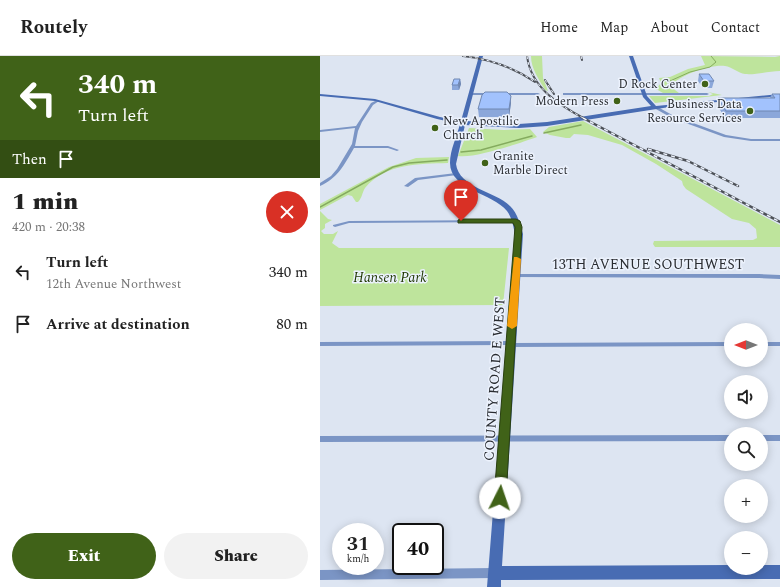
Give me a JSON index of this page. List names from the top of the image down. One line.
{"streets":{"street":["13TH AVENUE SOUTHWEST","COUNTY ROAD E WEST"]},"crossings":[["13TH AVENUE SOUTHWEST","COUNTY ROAD E WEST"]],"parks":["Hansen Park"],"places":["D Rock Center","Modern Press","Business Data Resource Services","New Apostilic Church","Granite Marble Direct"],"north":"left","page":{"header":"Routely","nav":["Home","Map","About","Contact"],"turn":["340 m","Turn left"],"then":"Then","heading":["1 min","420 m · 20:38"],"list":[{"name":"Turn left","note":"12th Avenue Northwest","value":"340 m"},{"name":"Arrive at destination","value":"80 m"}],"map_buttons":["+","−"],"speed":"31 km/h","limit":"40","buttons":["Exit","Share"]}}
